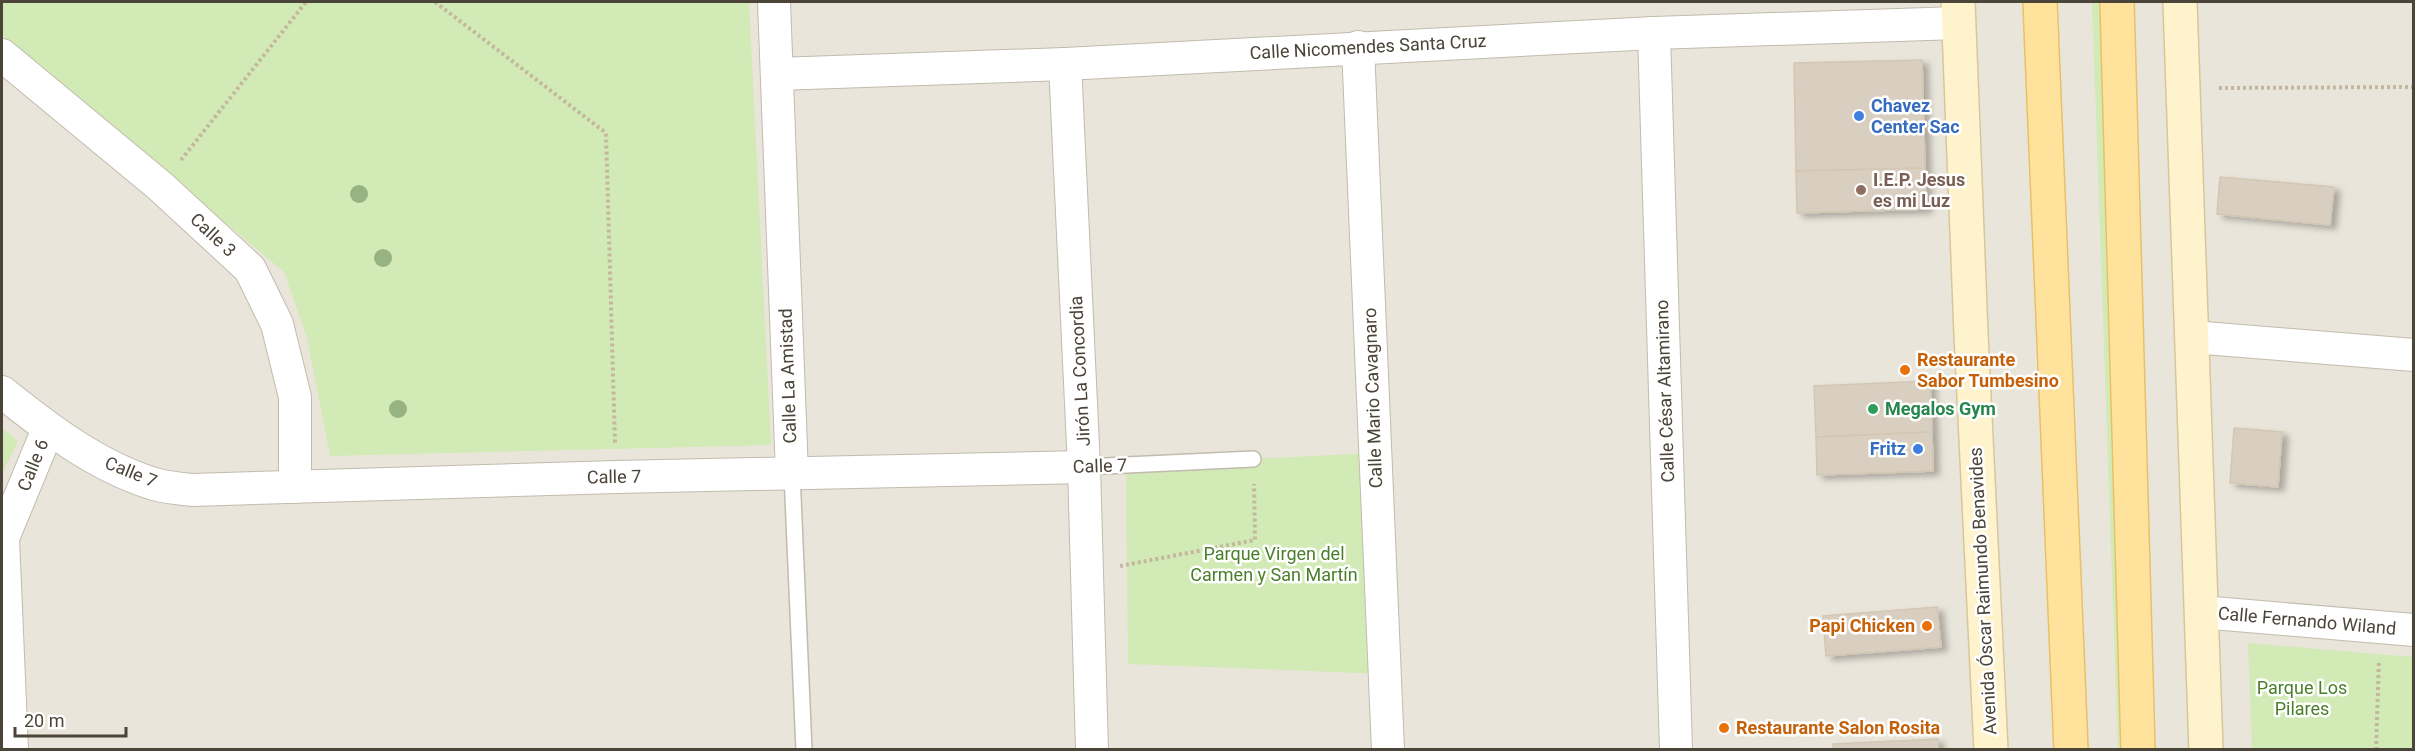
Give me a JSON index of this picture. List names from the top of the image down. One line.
{"streets":{"main road":["Avenida Óscar Raimundo Benavides"],"street":["Calle Nicomendes Santa Cruz","Calle 3","Jirón La Concordia","Calle La Amistad","Calle César Altamirano","Calle Mario Cavagnaro","Calle 6","Calle 7","Calle Fernando Wiland"]},"crossings":[["Calle Nicomendes Santa Cruz","Jirón La Concordia"],["Calle Nicomendes Santa Cruz","Calle La Amistad"],["Calle Nicomendes Santa Cruz","Calle César Altamirano"],["Calle Nicomendes Santa Cruz","Calle Mario Cavagnaro"],["Calle Nicomendes Santa Cruz","Avenida Óscar Raimundo Benavides"],["Calle 3","Calle 7"],["Jirón La Concordia","Calle 7"],["Calle La Amistad","Calle 7"],["Calle 6","Calle 7"]],"parks":["Parque Virgen del Carmen y San Martín","Parque Los Pilares"],"places":["Chavez Center Sac","I.E.P. Jesus es mi Luz","Restaurante Sabor Tumbesino","Megalos Gym","Fritz","Papi Chicken","Restaurante Salon Rosita"],"scale_bar":"20 m"}
